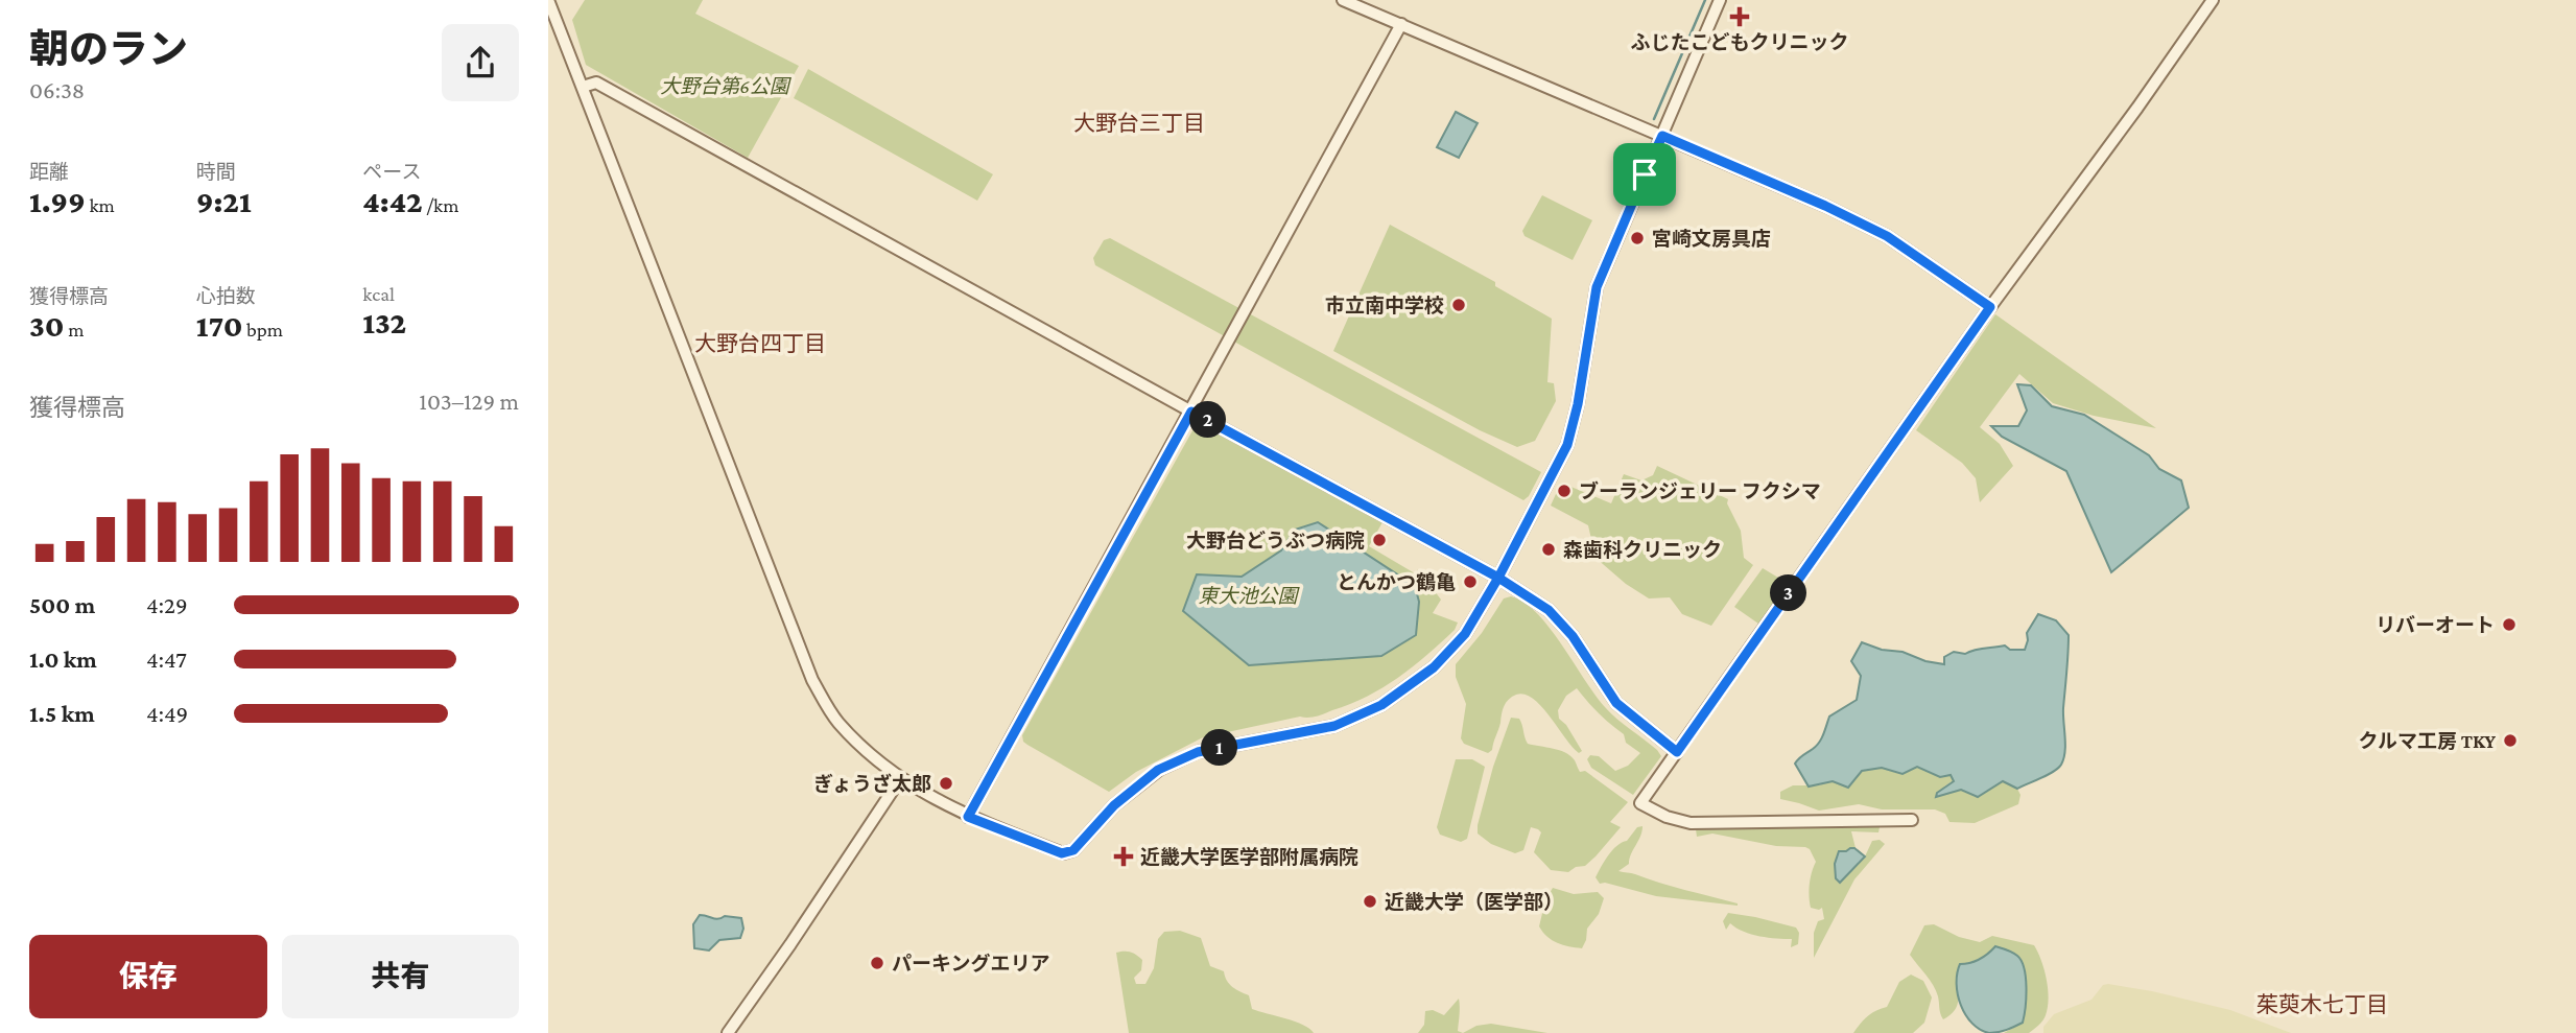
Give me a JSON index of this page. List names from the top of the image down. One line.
{"districts":["大野台三丁目","大野台四丁目","茱萸木七丁目"],"parks":["大野台第6公園","東大池公園"],"places":{"health":["ふじたこどもクリニック","近畿大学医学部附属病院"],"other":["宮崎文房具店","市立南中学校","ブーランジェリー フクシマ","大野台どうぶつ病院","森歯科クリニック","とんかつ鶴亀","リバーオート","クルマ工房 TKY","ぎょうざ太郎","近畿大学（医学部）","パーキングエリア"]},"page":{"heading":["朝のラン","06:38"],"stats":[["距離","1.99 km"],["時間","9:21"],["ペース","4:42 /km"],["獲得標高","30 m"],["心拍数","170 bpm"],["kcal","132"]],"chart":["獲得標高","103–129 m"],"pins":["2","3","1"],"list":[{"name":"500 m","note":"4:29"},{"name":"1.0 km","note":"4:47"},{"name":"1.5 km","note":"4:49"}],"buttons":["保存","共有"]}}
